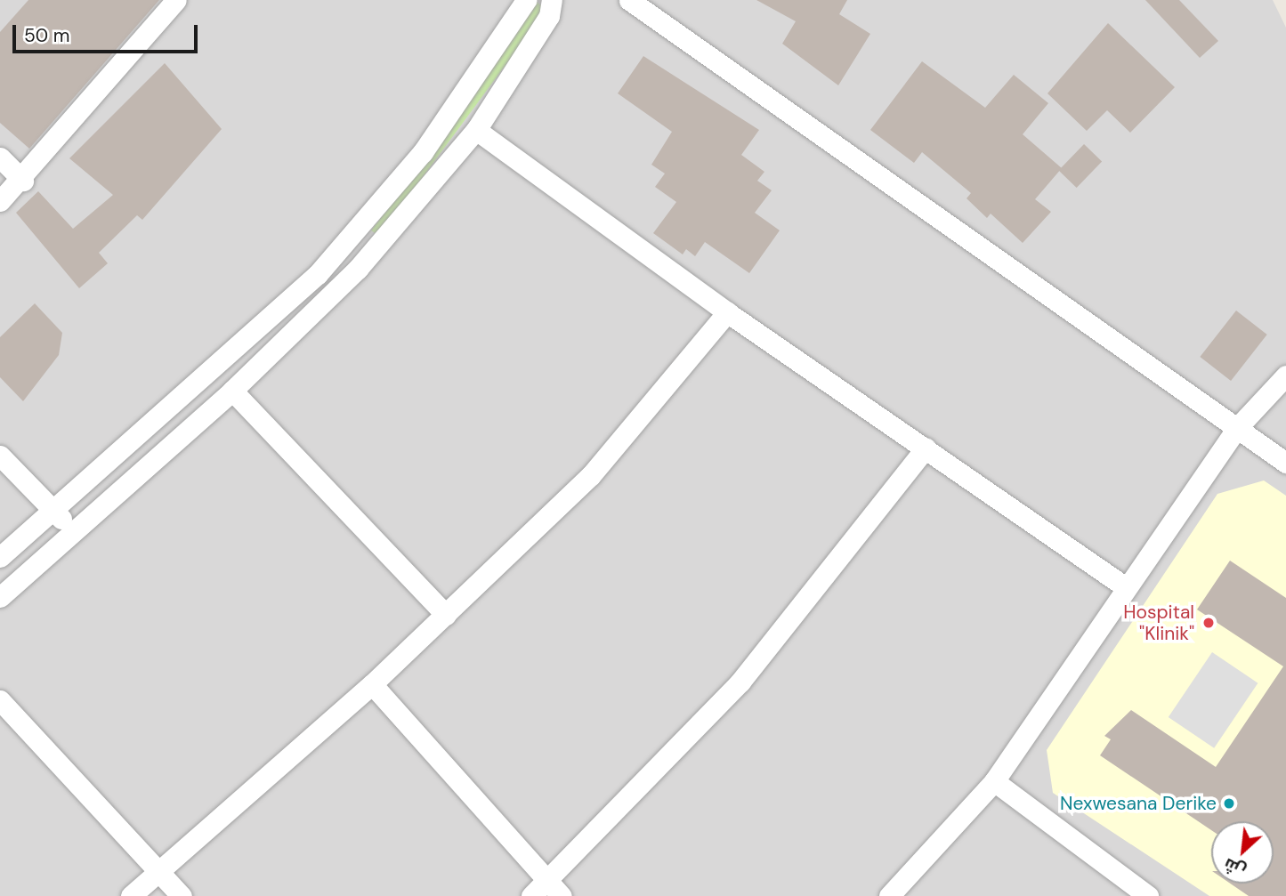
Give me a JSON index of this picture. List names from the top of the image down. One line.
{"places":["Hospital \"Klinik\"","Nexwesana Derike"],"scale_bar":"50 m","north":"bottom left"}
